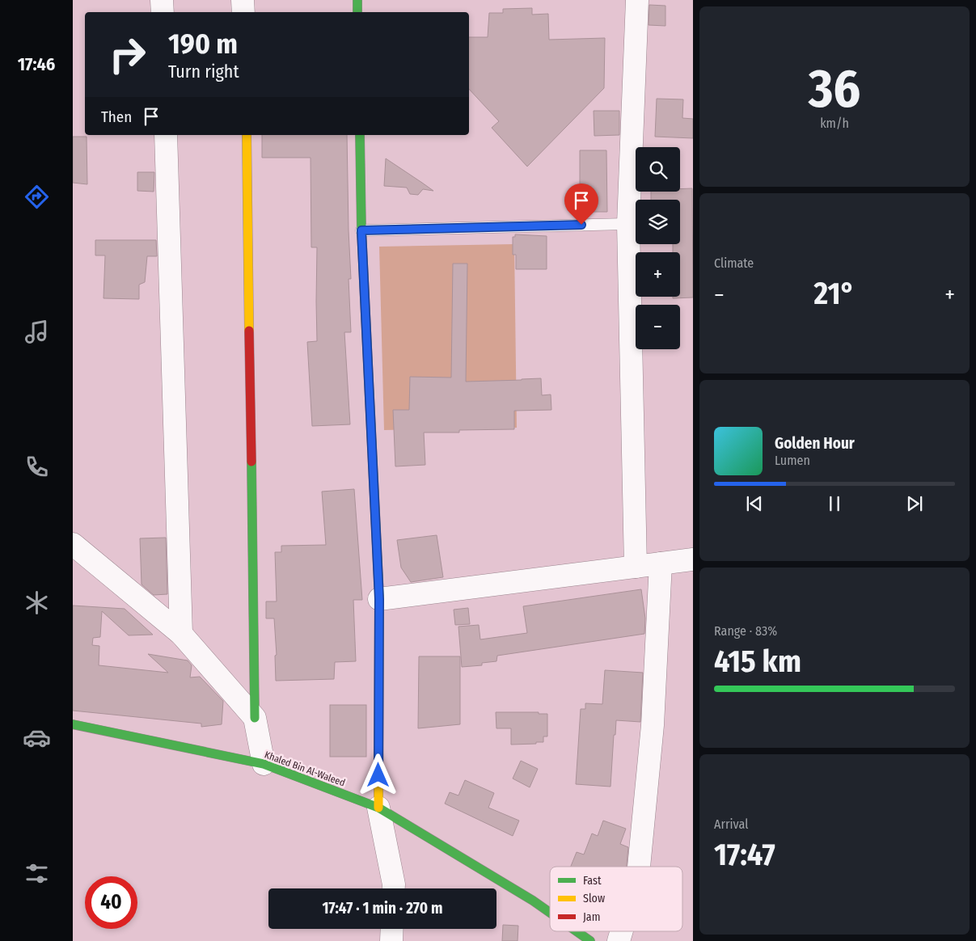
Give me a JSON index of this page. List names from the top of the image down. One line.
{"streets":{"street":["Khaled Bin Al-Waleed"]},"legend":["Fast","Slow","Jam"],"page":{"tabs":"17:46","tile":[["36","km/h"],"Climate",["Range · 83%","415 km"],["Arrival","17:47"]],"turn":["190 m","Turn right"],"then":"Then","map_buttons":["+","−"],"heat":["−","21°","+"],"song":["Golden Hour","Lumen"],"limit":"40","trip":"17:47 · 1 min · 270 m"}}
